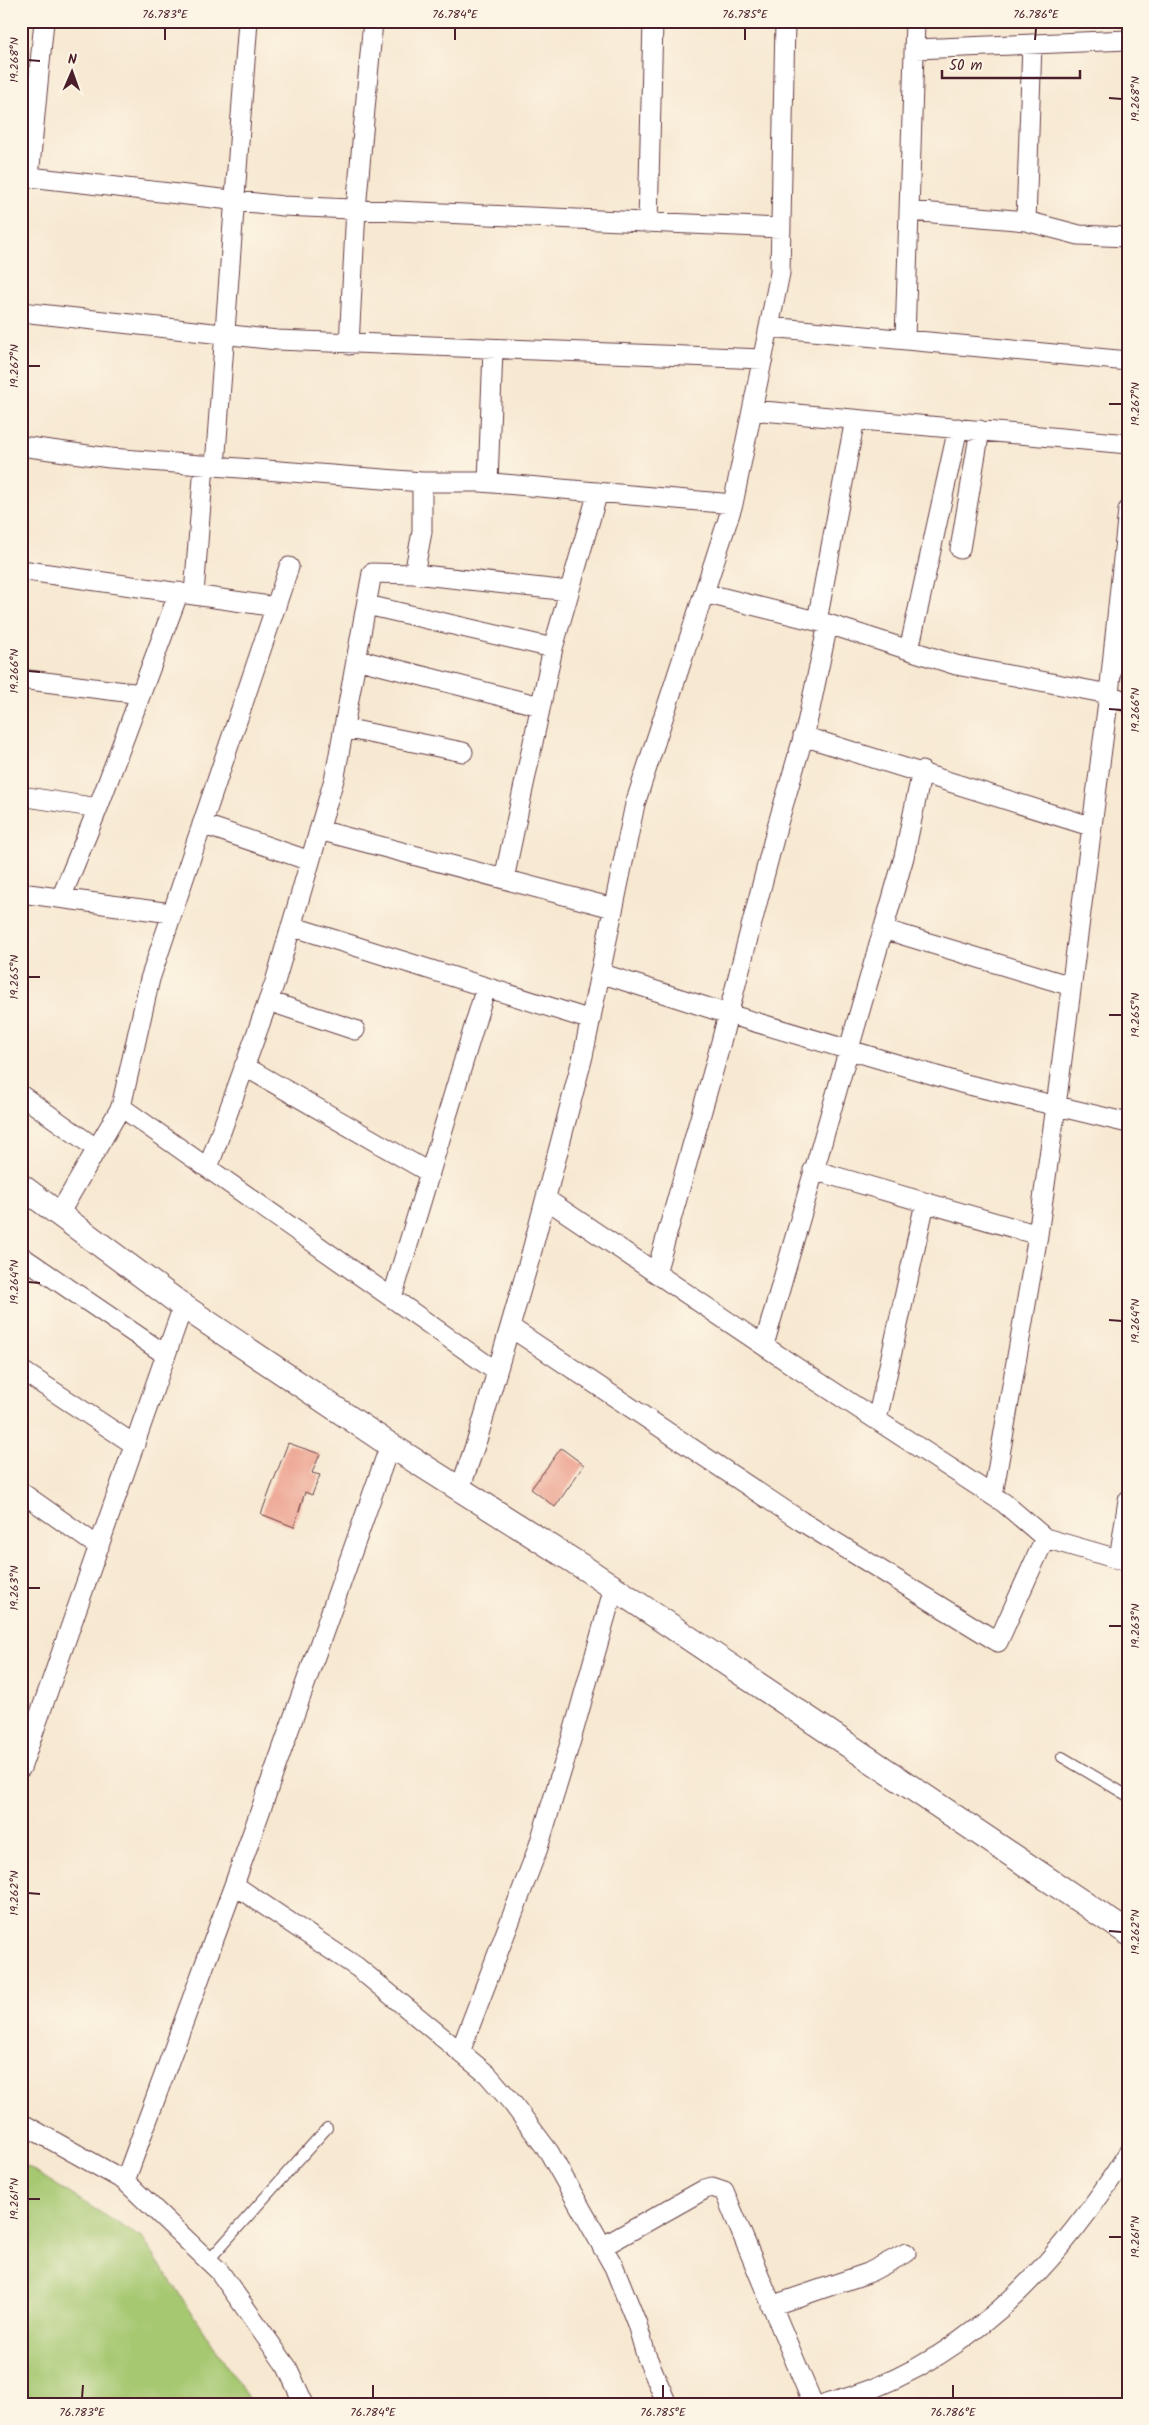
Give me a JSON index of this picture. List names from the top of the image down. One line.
{"scale_bar":"50 m","north":"top","coordinates":["76.783°E","76.784°E","76.785°E","76.786°E","19.268°N","19.267°N","19.266°N","19.265°N","19.264°N","19.263°N","19.262°N","19.261°N"]}
